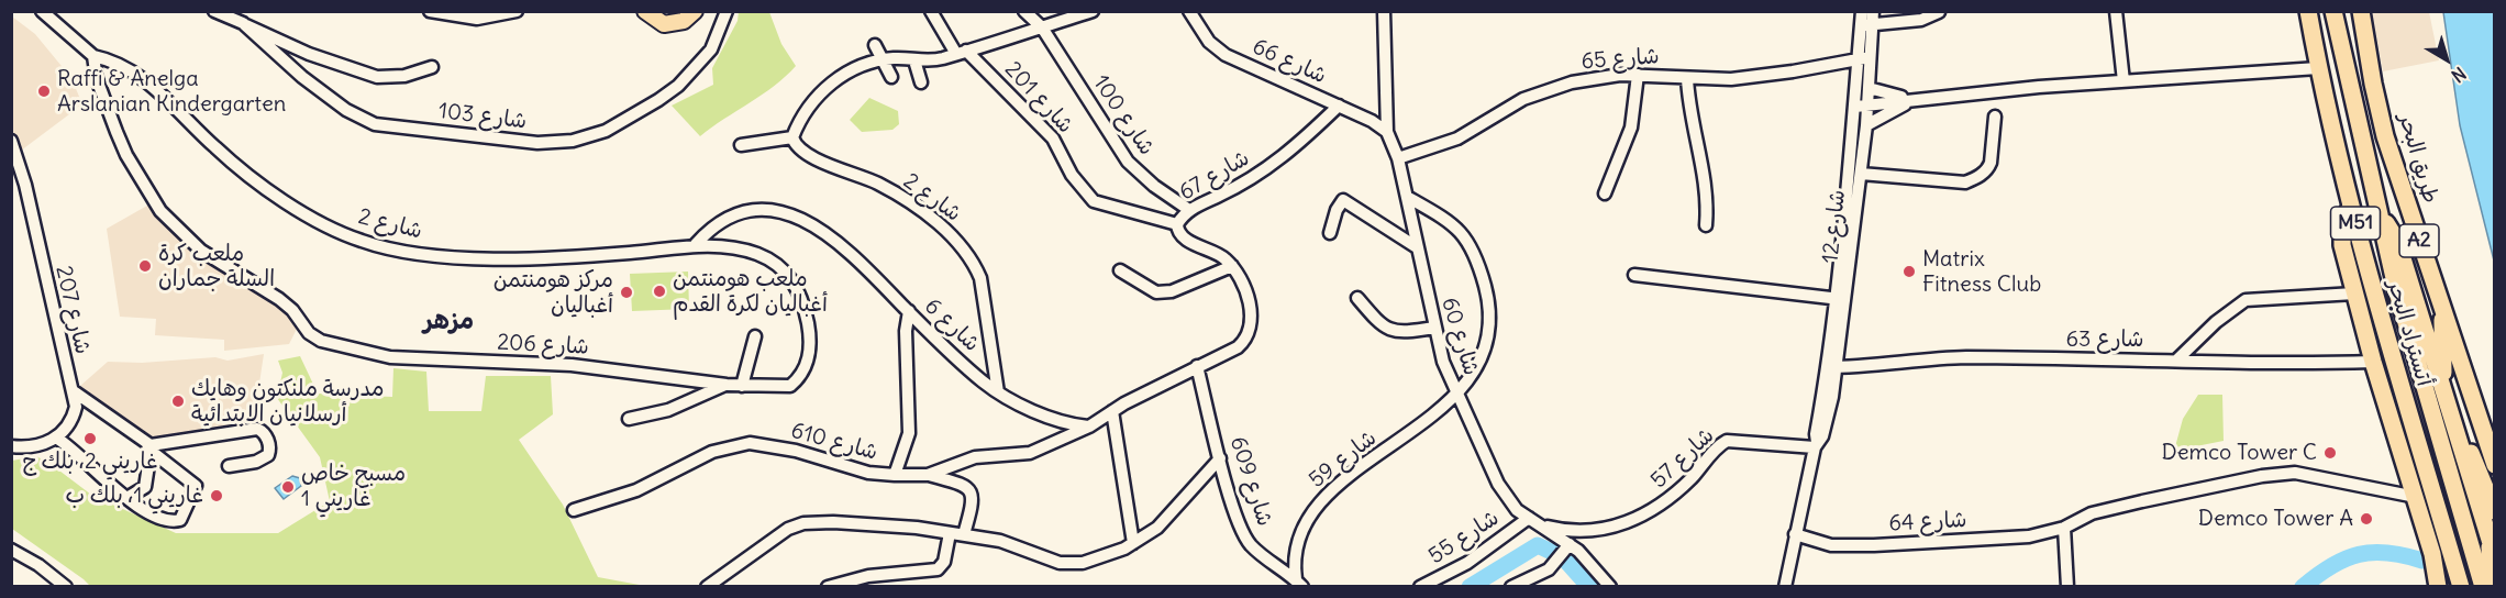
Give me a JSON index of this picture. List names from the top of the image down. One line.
{"streets":{"highway":["طريق البحر","M51","A2","أتستراد البحر"],"street":["شارع 65","شارع 66","شارع 201","شارع 100","شارع 103","شارع 67","شارع 2","شارع 12","شارع 207","شارع 6","شارع 60","شارع 63","شارع 206","شارع 610","شارع 57","شارع 59","شارع 609","شارع 64","شارع 55"]},"crossings":[["شارع 65","شارع 12"],["شارع 65","شارع 60"],["شارع 66","شارع 67"],["شارع 66","شارع 60"],["شارع 201","شارع 67"],["شارع 100","شارع 67"],["شارع 2","شارع 6"],["شارع 2","شارع 206"],["شارع 12","شارع 63"],["شارع 12","شارع 57"],["شارع 12","شارع 64"],["شارع 6","شارع 206"],["شارع 6","شارع 610"],["شارع 60","شارع 57"],["شارع 60","شارع 59"],["شارع 60","شارع 55"],["شارع 57","شارع 55"],["شارع 59","شارع 609"]],"districts":["مزهر"],"places":["Raffi & Anelga Arslanian Kindergarten","ملعب كرة السلة جماران","Matrix Fitness Club","ملعب هومنتمن أغباليان لكرة القدم","مركز هومنتمن أغباليان","مدرسة ملنكتون وهايك أرسلانيان الابتدائية","غاريني 2، بلك ج","Demco Tower C","مسبح خاص غاريني 1","غاريني 1، بلك ب","Demco Tower A"],"north":"bottom right"}
